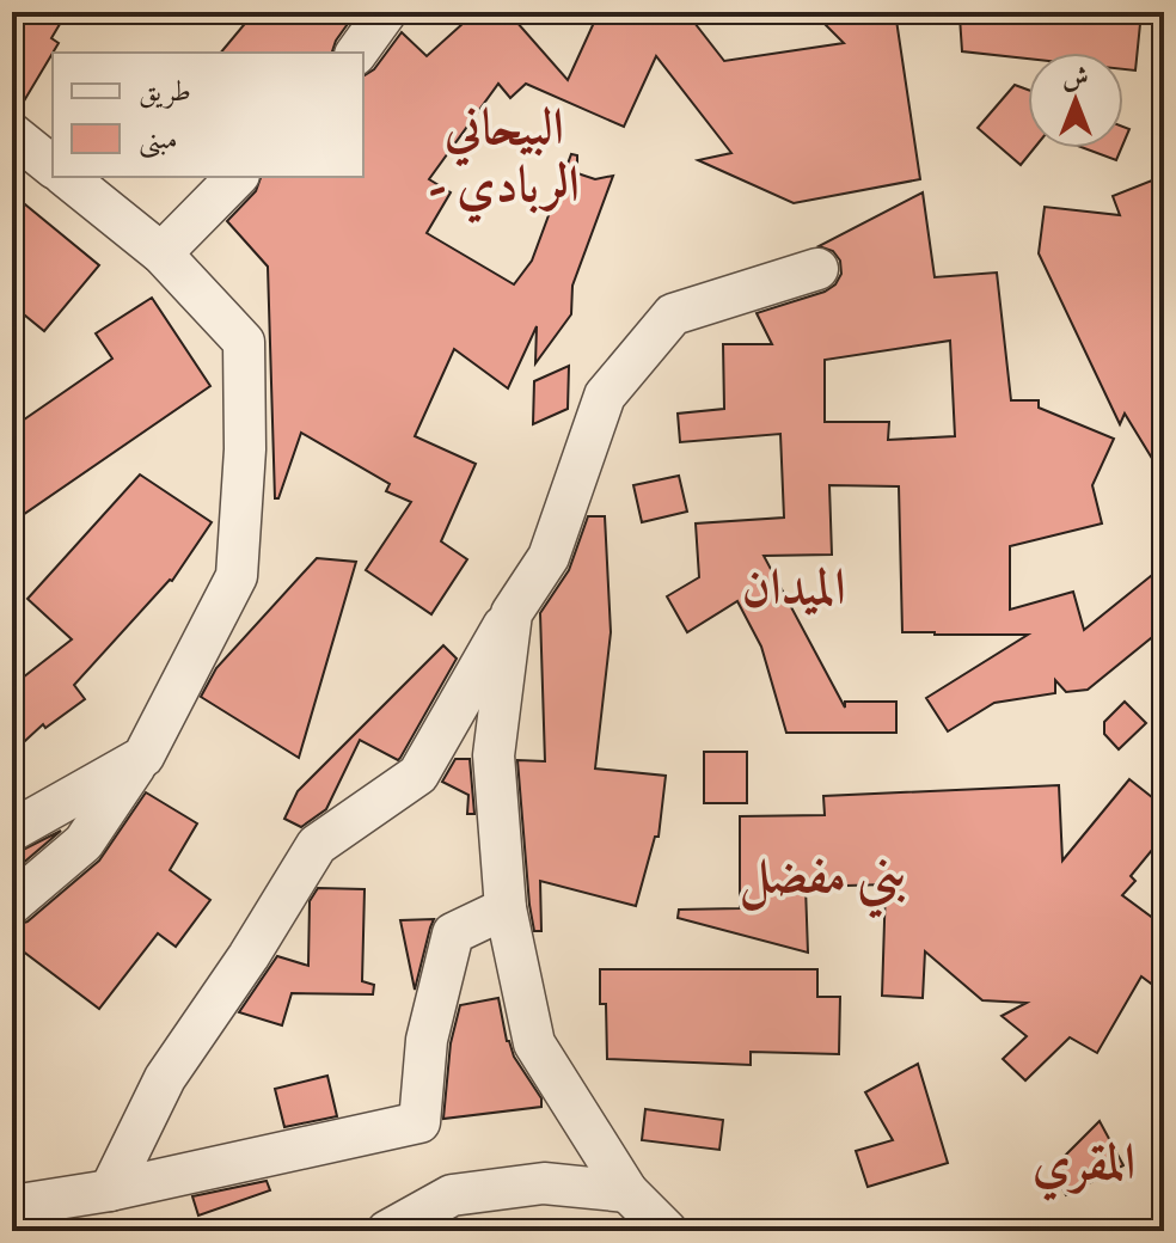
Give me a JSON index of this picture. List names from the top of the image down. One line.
{"districts":["البيحاني - الربادي","الميدان","بني مفضل","المقري"],"legend":["طريق","مبنى"],"north":"top"}
